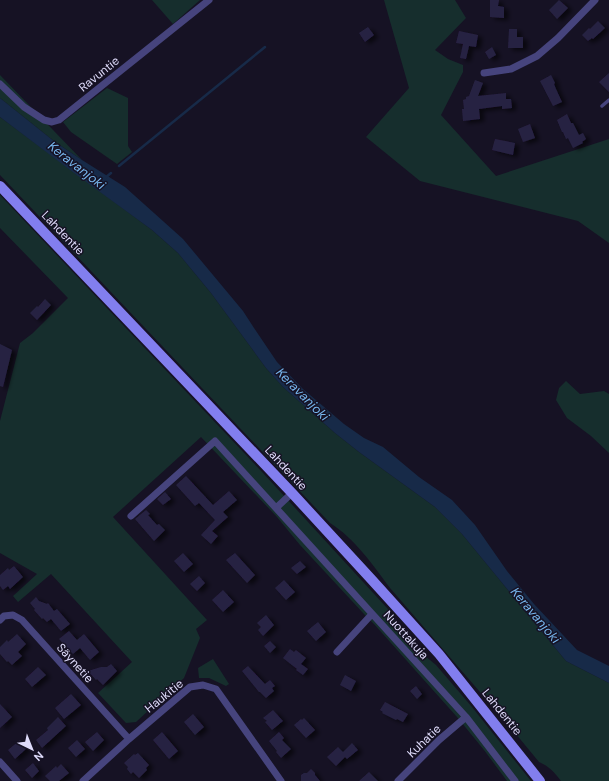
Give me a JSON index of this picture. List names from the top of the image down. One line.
{"streets":{"main road":["Lahdentie"],"street":["Ravuntie","Nuottakuja","Säynetie","Haukitie","Kuhatie"]},"crossings":[["Nuottakuja","Kuhatie"],["Säynetie","Haukitie"]],"water":["Keravanjoki"],"north":"bottom right"}
